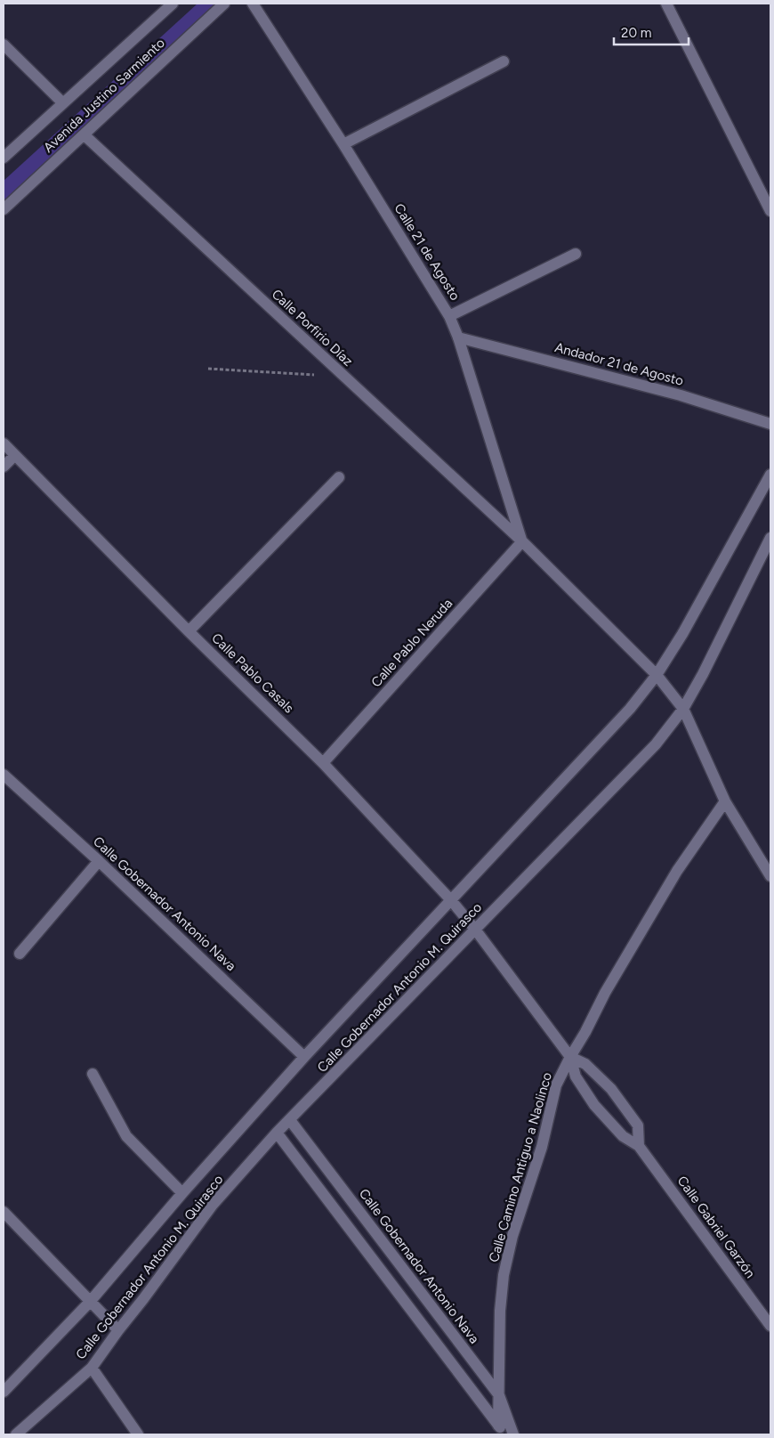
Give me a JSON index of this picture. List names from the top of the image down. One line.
{"streets":{"street":["Avenida Justino Sarmiento","Calle 21 de Agosto","Calle Porfirio Díaz","Andador 21 de Agosto","Calle Pablo Neruda","Calle Pablo Casals","Calle Gobernador Antonio Nava","Calle Gobernador Antonio M. Quirasco","Calle Camino Antiguo a Naolinco","Calle Gabriel Garzón"]},"crossings":[["Avenida Justino Sarmiento","Calle Porfirio Díaz"],["Calle 21 de Agosto","Calle Porfirio Díaz"],["Calle 21 de Agosto","Andador 21 de Agosto"],["Calle 21 de Agosto","Calle Pablo Neruda"],["Calle Porfirio Díaz","Calle Pablo Neruda"],["Calle Porfirio Díaz","Calle Gobernador Antonio M. Quirasco"],["Calle Porfirio Díaz","Calle Camino Antiguo a Naolinco"],["Calle Pablo Neruda","Calle Pablo Casals"],["Calle Pablo Casals","Calle Gobernador Antonio M. Quirasco"],["Calle Pablo Casals","Calle Gabriel Garzón"],["Calle Gobernador Antonio Nava","Calle Gobernador Antonio M. Quirasco"],["Calle Gobernador Antonio Nava","Calle Camino Antiguo a Naolinco"],["Calle Gobernador Antonio M. Quirasco","Calle Gabriel Garzón"],["Calle Camino Antiguo a Naolinco","Calle Gabriel Garzón"]],"scale_bar":"20 m"}
